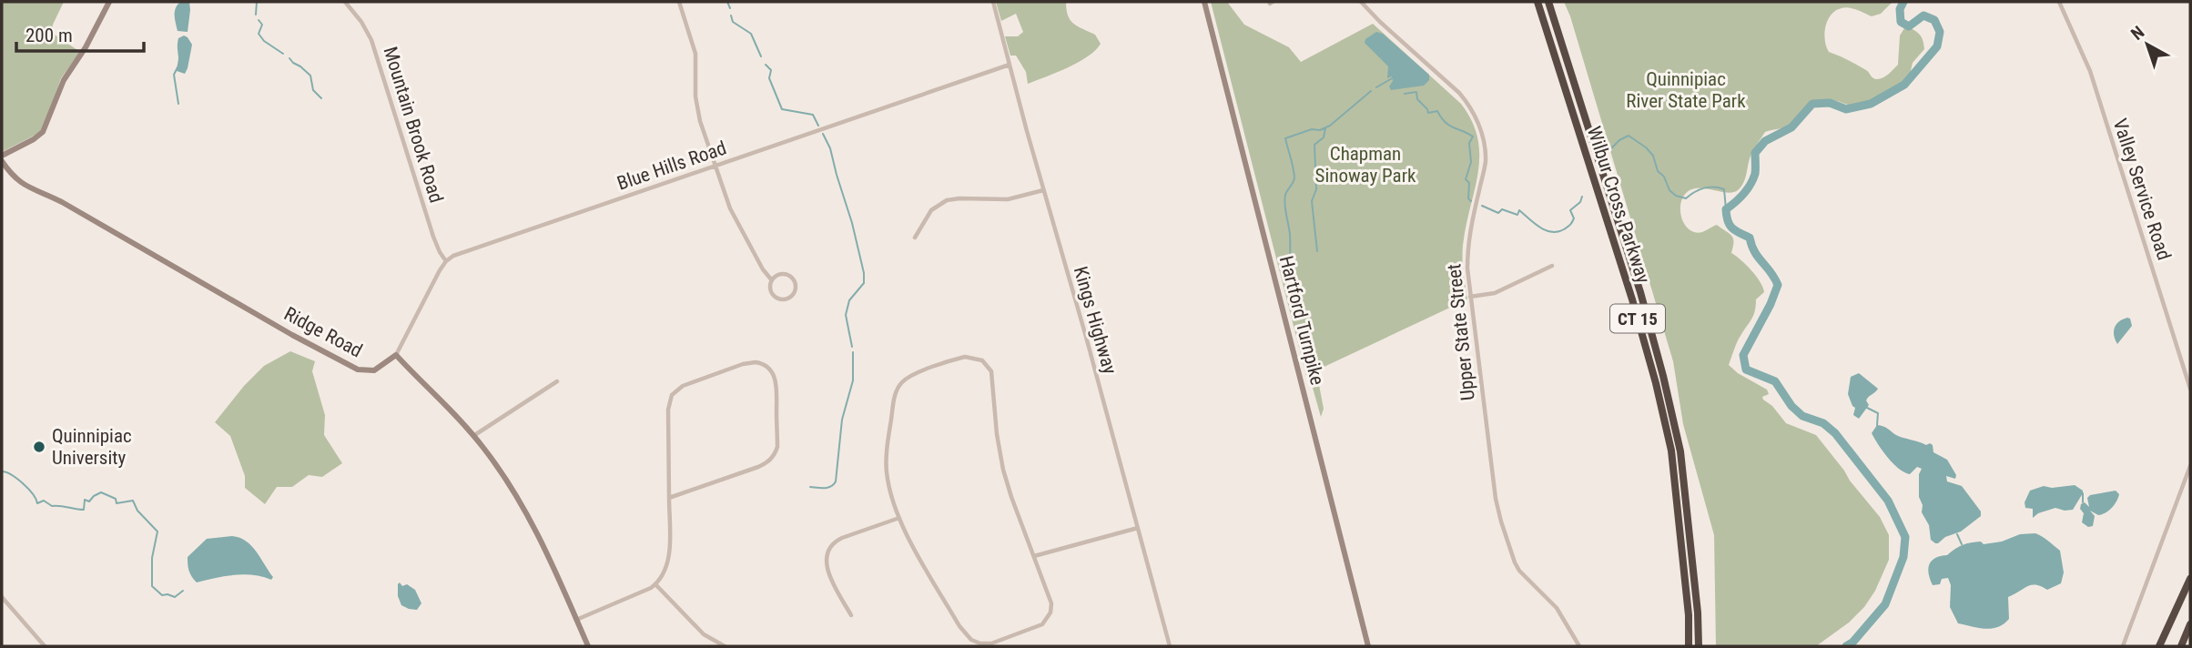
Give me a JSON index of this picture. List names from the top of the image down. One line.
{"streets":{"highway":["Wilbur Cross Parkway","CT 15"],"main road":["Hartford Turnpike","Ridge Road"],"street":["Mountain Brook Road","Blue Hills Road","Valley Service Road","Kings Highway","Upper State Street"]},"crossings":[["Mountain Brook Road","Blue Hills Road"],["Blue Hills Road","Kings Highway"]],"parks":["Quinnipiac River State Park","Chapman Sinoway Park"],"places":["Quinnipiac University"],"scale_bar":"200 m","north":"top left"}
